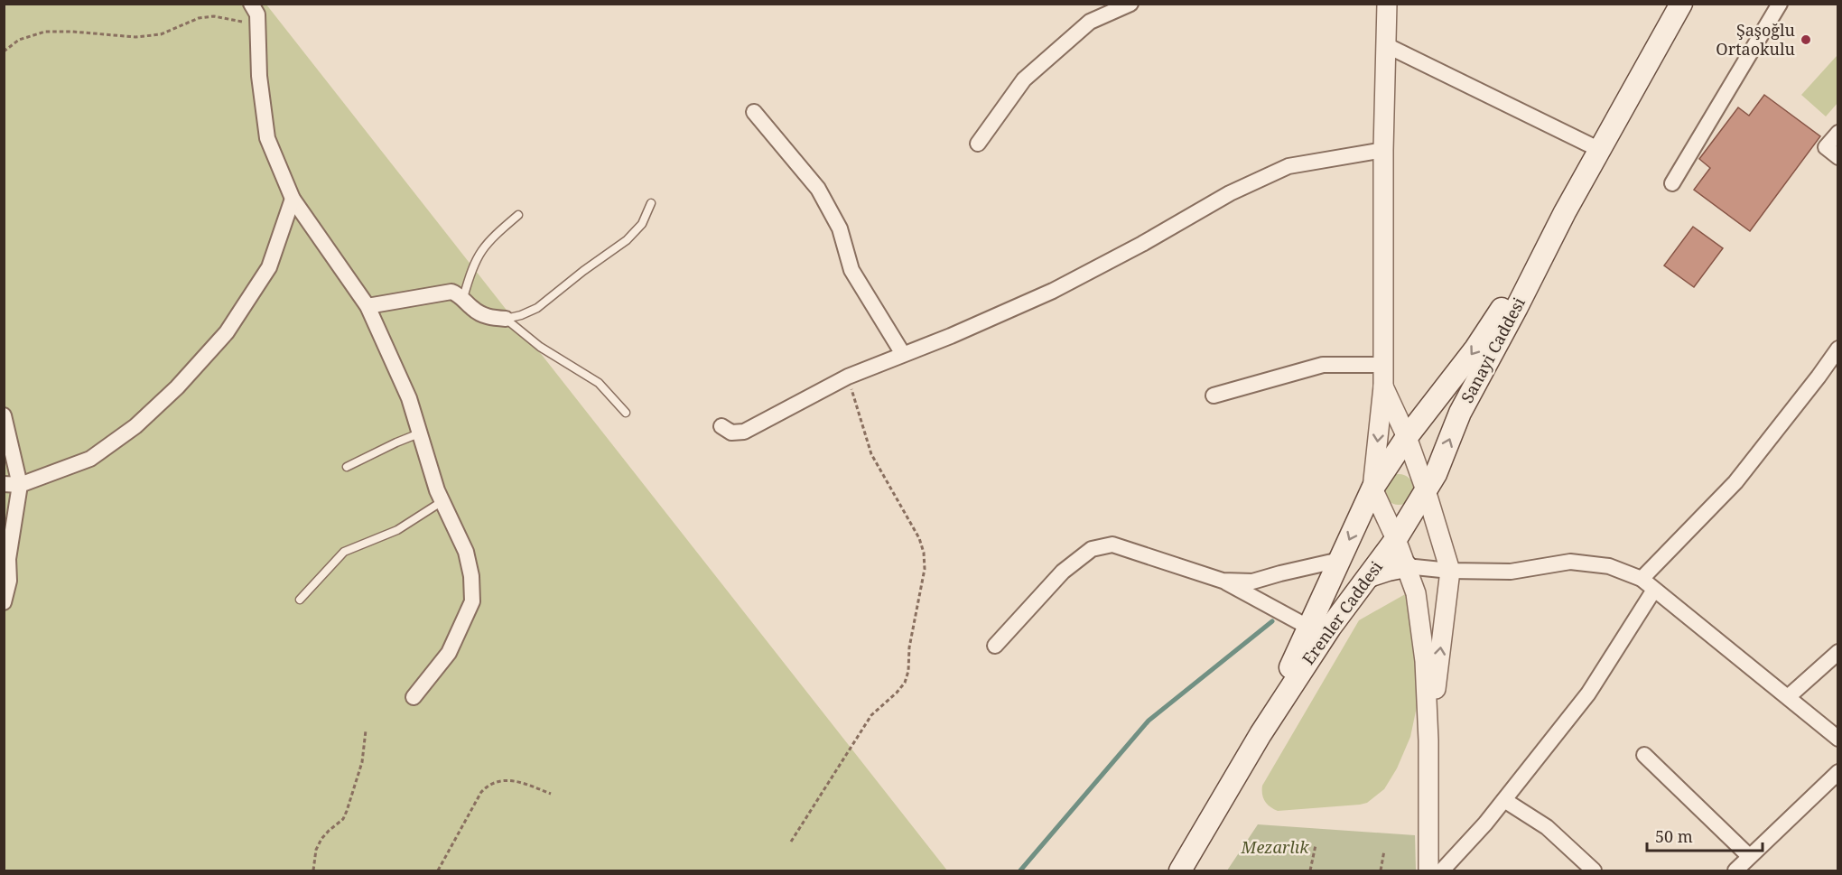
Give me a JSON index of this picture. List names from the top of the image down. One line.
{"streets":{"main road":["Sanayi Caddesi","Erenler Caddesi"]},"crossings":[["Sanayi Caddesi","Erenler Caddesi"]],"parks":["Mezarlık"],"places":["Şaşoğlu Ortaokulu"],"scale_bar":"50 m"}
